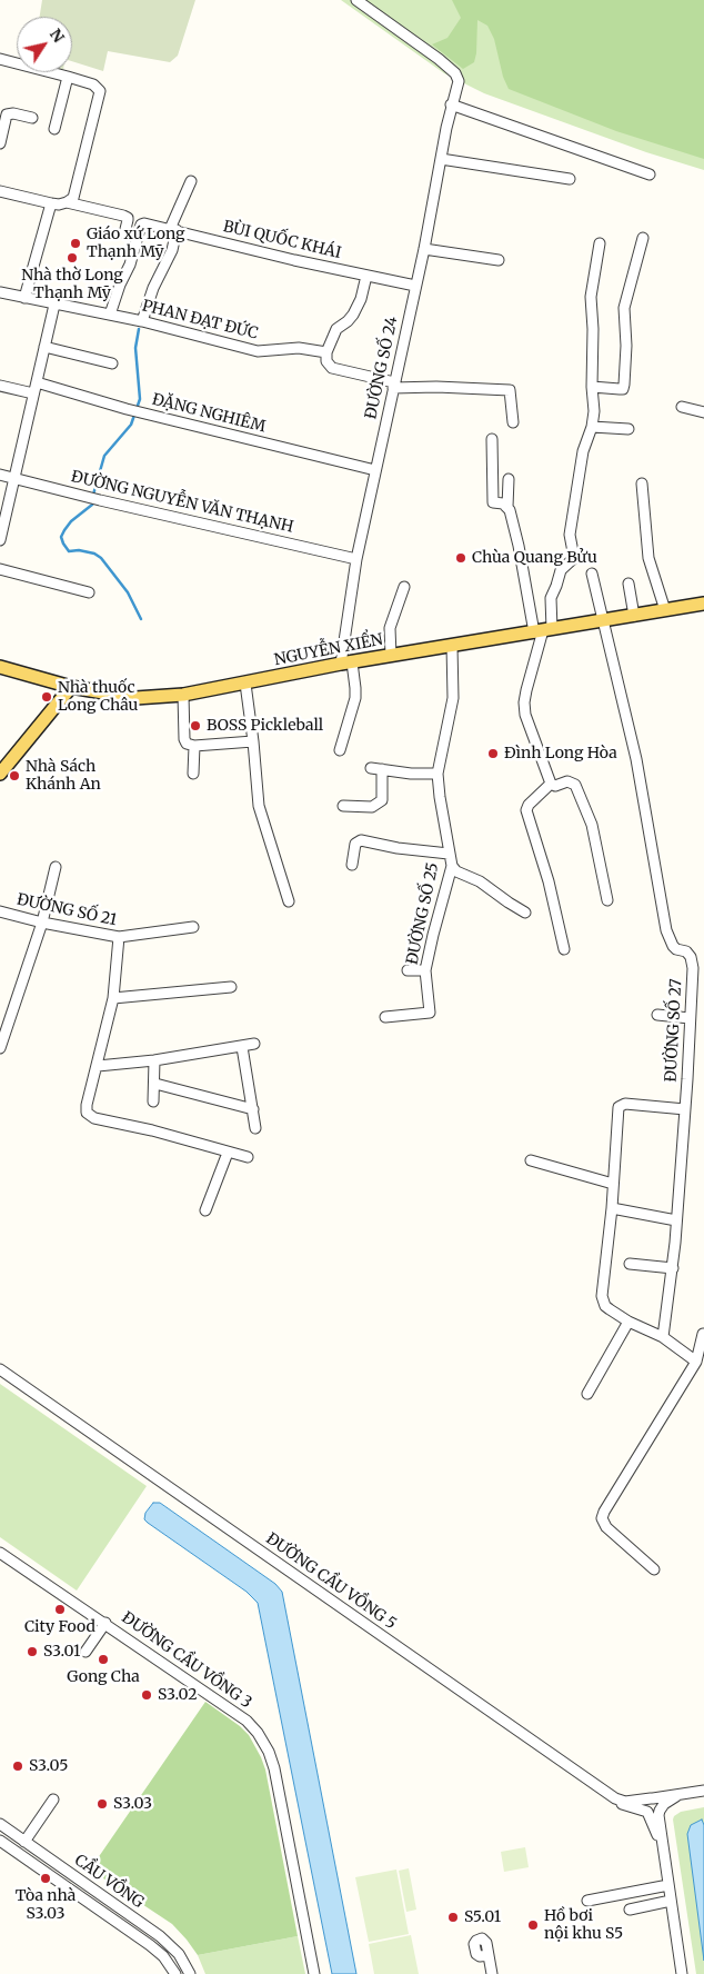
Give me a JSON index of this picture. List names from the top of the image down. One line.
{"streets":{"main road":["NGUYỄN XIỂN"],"street":["BÙI QUỐC KHÁI","PHAN ĐẠT ĐỨC","ĐƯỜNG SỐ 24","ĐẶNG NGHIÊM","ĐƯỜNG NGUYỄN VĂN THẠNH","ĐƯỜNG SỐ 21","ĐƯỜNG SỐ 25","ĐƯỜNG SỐ 27","ĐƯỜNG CẦU VỒNG 5","ĐƯỜNG CẦU VỒNG 3","CẦU VỒNG"]},"crossings":[["BÙI QUỐC KHÁI","PHAN ĐẠT ĐỨC"],["BÙI QUỐC KHÁI","ĐƯỜNG SỐ 24"],["ĐƯỜNG SỐ 24","ĐẶNG NGHIÊM"],["ĐƯỜNG SỐ 24","ĐƯỜNG NGUYỄN VĂN THẠNH"],["ĐƯỜNG SỐ 24","NGUYỄN XIỂN"],["NGUYỄN XIỂN","ĐƯỜNG SỐ 25"],["NGUYỄN XIỂN","ĐƯỜNG SỐ 27"]],"places":["Giáo xứ Long Thạnh Mỹ","Nhà thờ Long Thạnh Mỹ","Chùa Quang Bửu","Nhà thuốc Long Châu","BOSS Pickleball","Đình Long Hòa","Nhà Sách Khánh An","City Food","S3.01","Gong Cha","S3.02","S3.05","S3.03","Tòa nhà S3.03","S5.01","Hồ bơi nội khu S5"],"north":"top right"}
